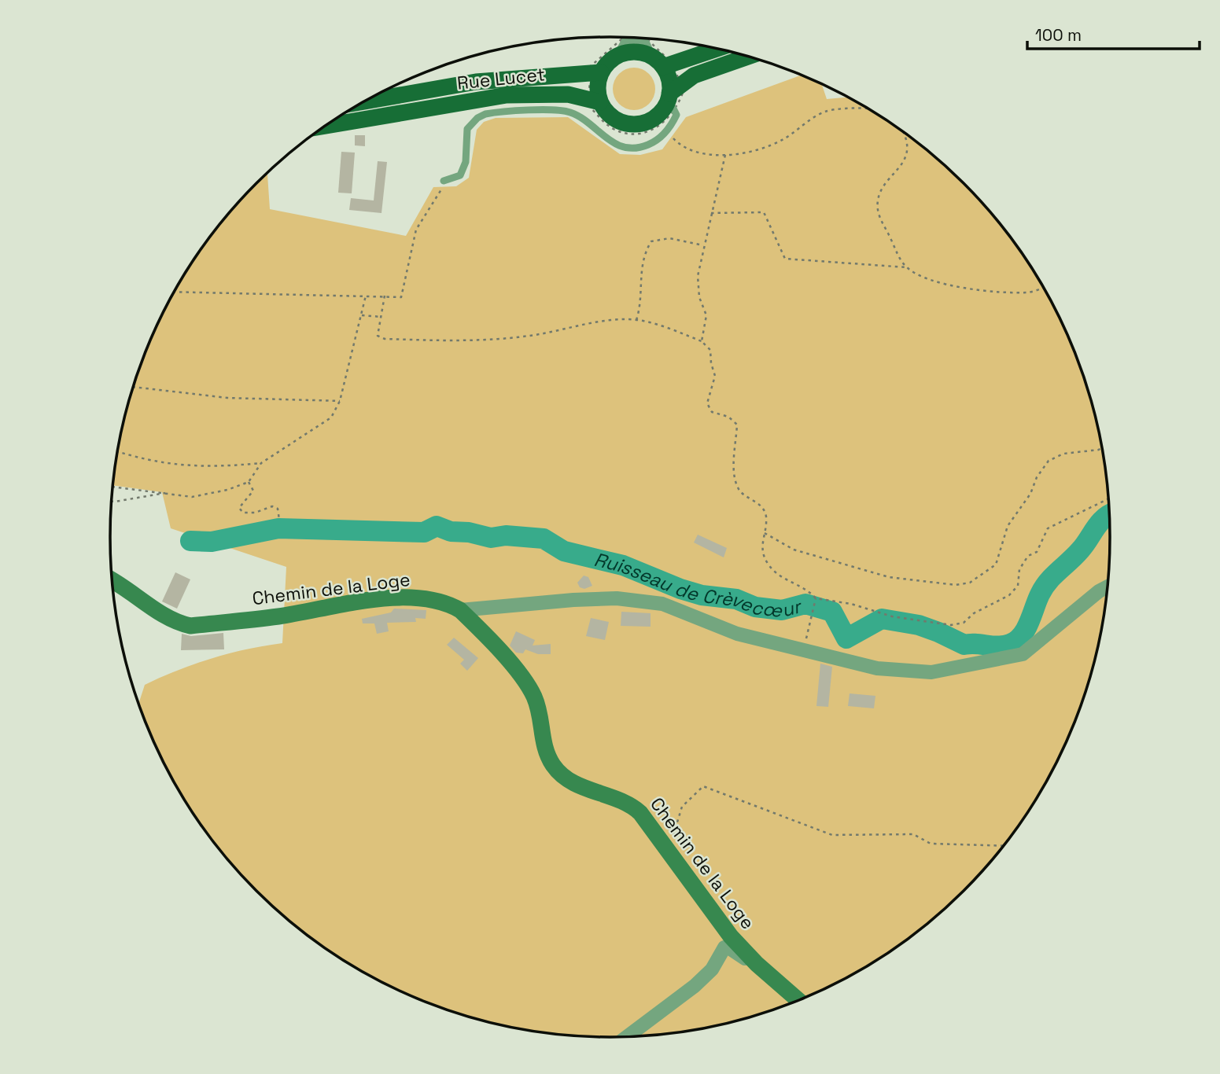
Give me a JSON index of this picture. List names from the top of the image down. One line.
{"streets":{"main road":["Rue Lucet"],"street":["Chemin de la Loge"]},"water":["Ruisseau de Crèvecœur"],"scale_bar":"100 m"}
